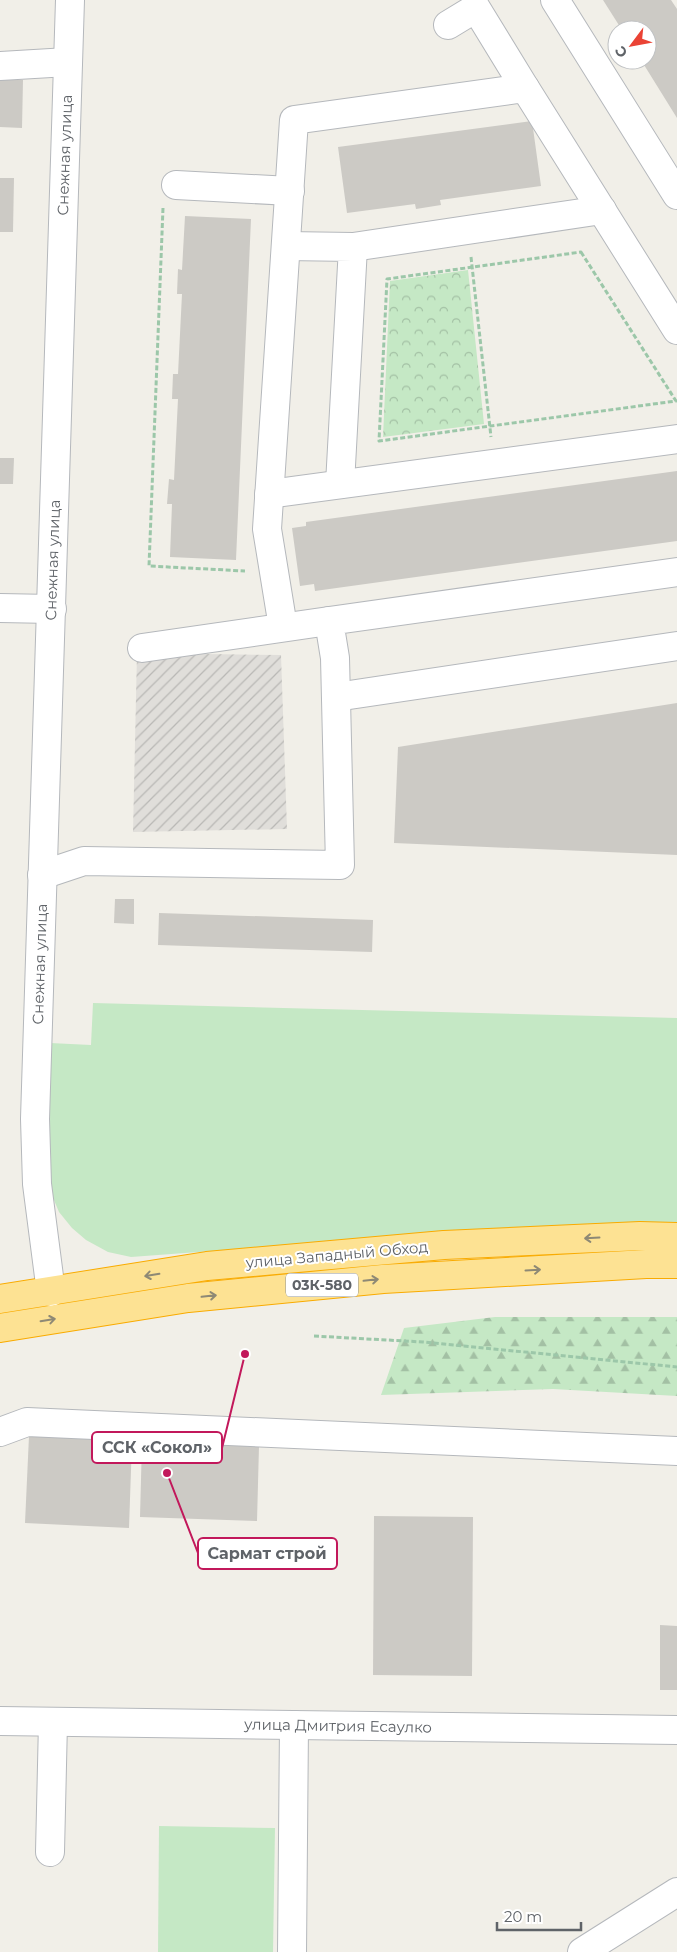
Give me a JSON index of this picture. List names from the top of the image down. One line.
{"streets":{"highway":["улица Западный Обход","03К-580"],"street":["Снежная улица","улица Дмитрия Есаулко"]},"crossings":[["Снежная улица","улица Западный Обход"]],"places":["ССК «Сокол»","Сармат строй"],"scale_bar":"20 m","north":"bottom left"}
